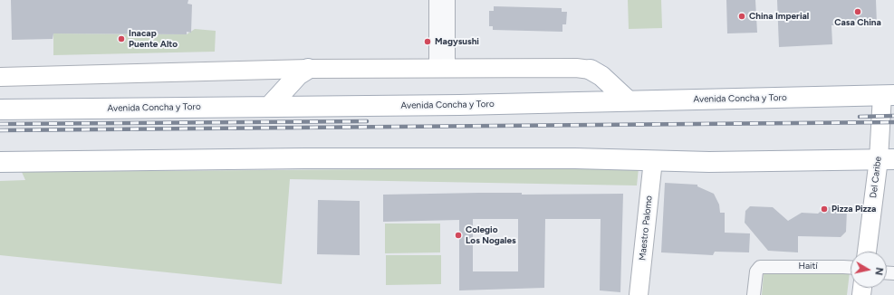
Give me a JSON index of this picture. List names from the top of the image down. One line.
{"streets":{"main road":["Avenida Concha y Toro"],"street":["Del Caribe","Maestro Palomo","Haití"]},"crossings":[["Avenida Concha y Toro","Del Caribe"]],"places":["Casa China","China Imperial","Inacap Puente Alto","Magysushi","Pizza Pizza","Colegio Los Nogales"],"north":"right"}
